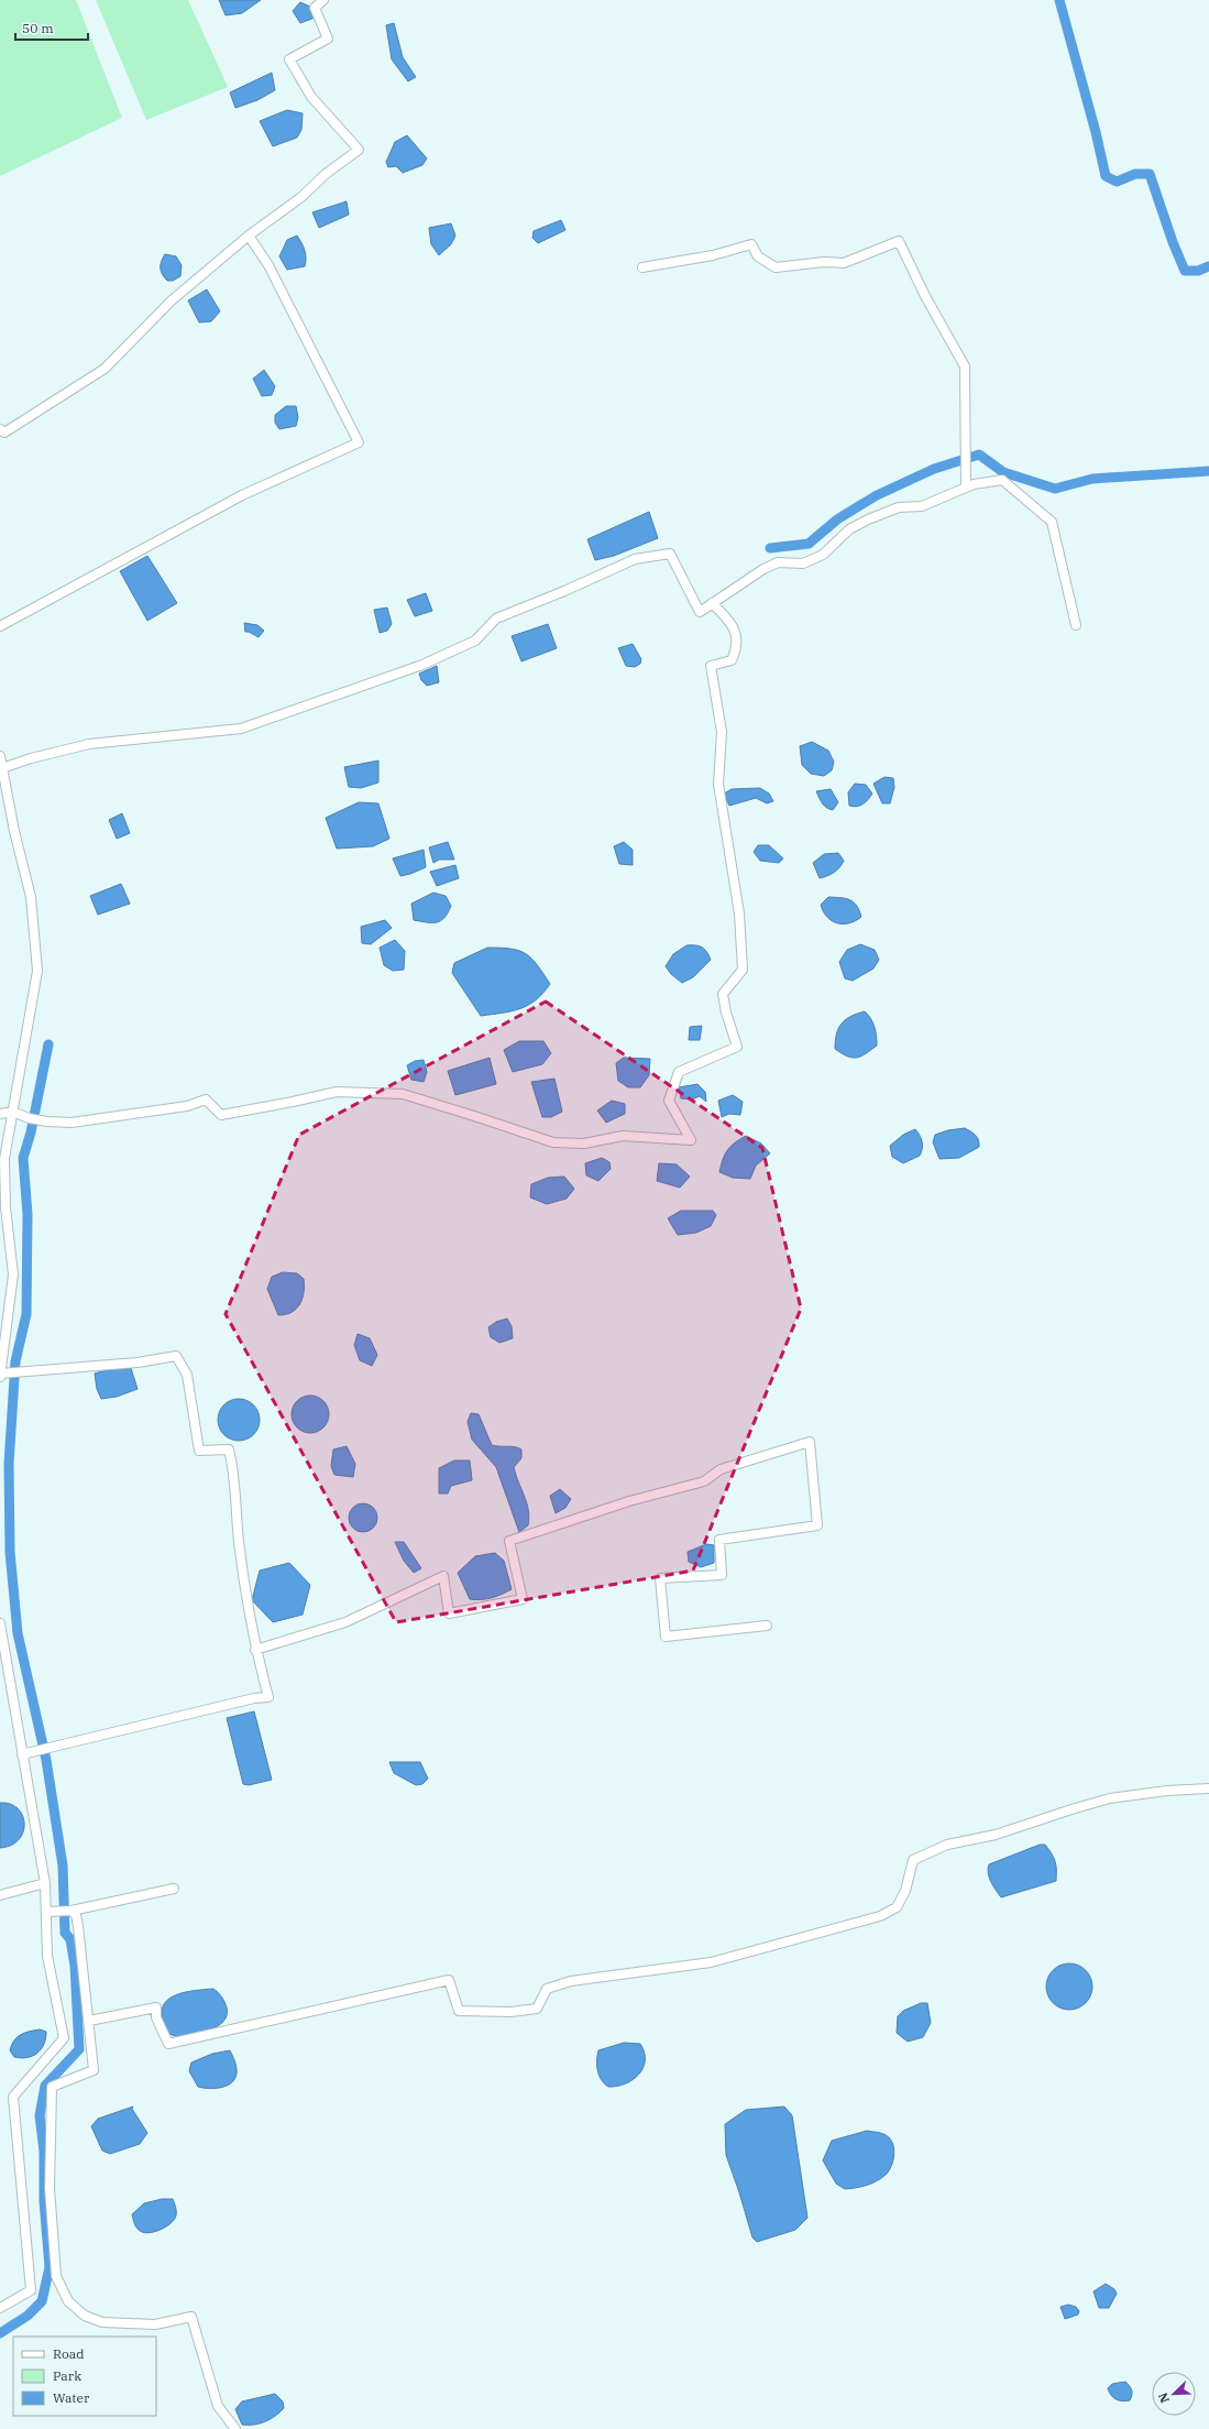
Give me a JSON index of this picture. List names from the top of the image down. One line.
{"legend":["Road","Park","Water"],"scale_bar":"50 m","north":"bottom left"}
